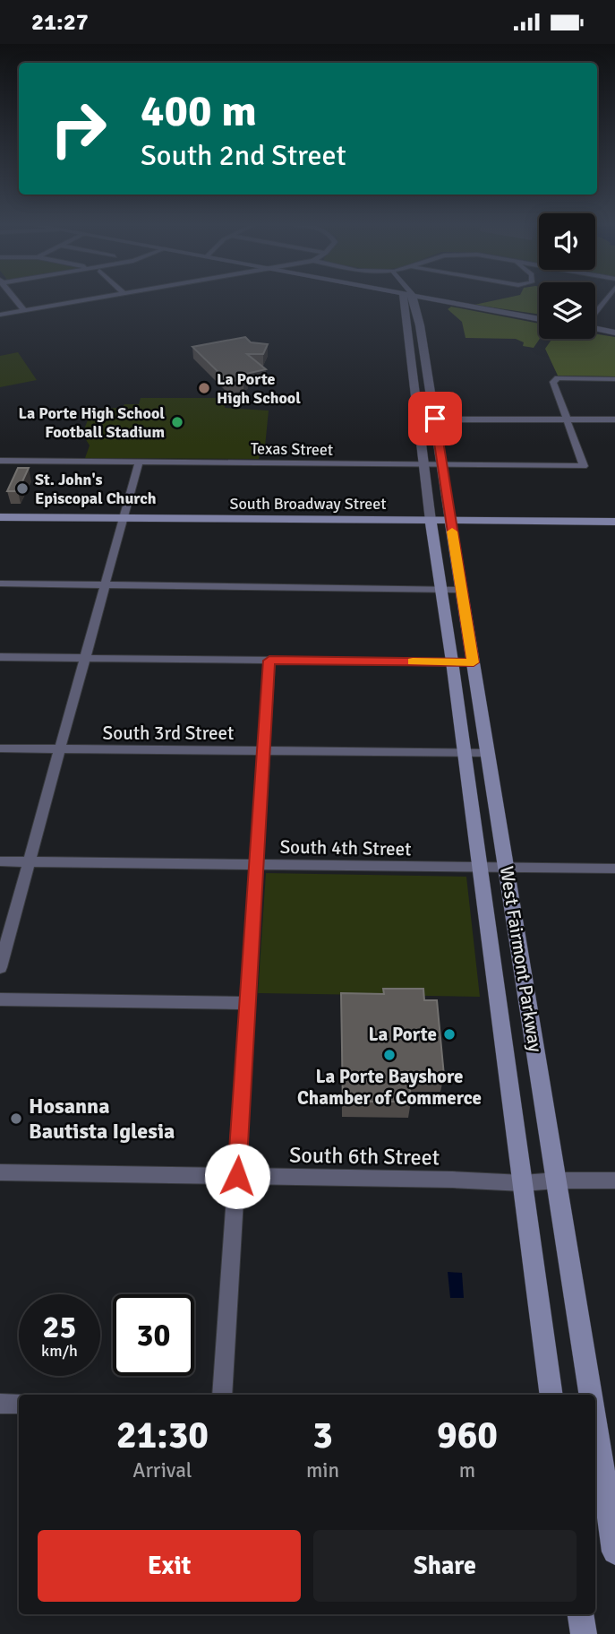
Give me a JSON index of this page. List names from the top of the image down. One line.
{"streets":{"main road":["South Broadway Street","West Fairmont Parkway"],"street":["Texas Street","South 3rd Street","South 4th Street","South 6th Street"]},"crossings":[["South Broadway Street","West Fairmont Parkway"],["South 3rd Street","West Fairmont Parkway"],["South 4th Street","West Fairmont Parkway"],["West Fairmont Parkway","South 6th Street"]],"places":["La Porte High School","La Porte High School Football Stadium","St. John's Episcopal Church","La Porte","La Porte Bayshore Chamber of Commerce","Hosanna Bautista Iglesia"],"page":{"status":"21:27","turn":["400 m","South 2nd Street"],"speed":"25 km/h","limit":"30","eta":["21:30","Arrival","3","min","960","m"],"buttons":["Exit","Share"]}}
